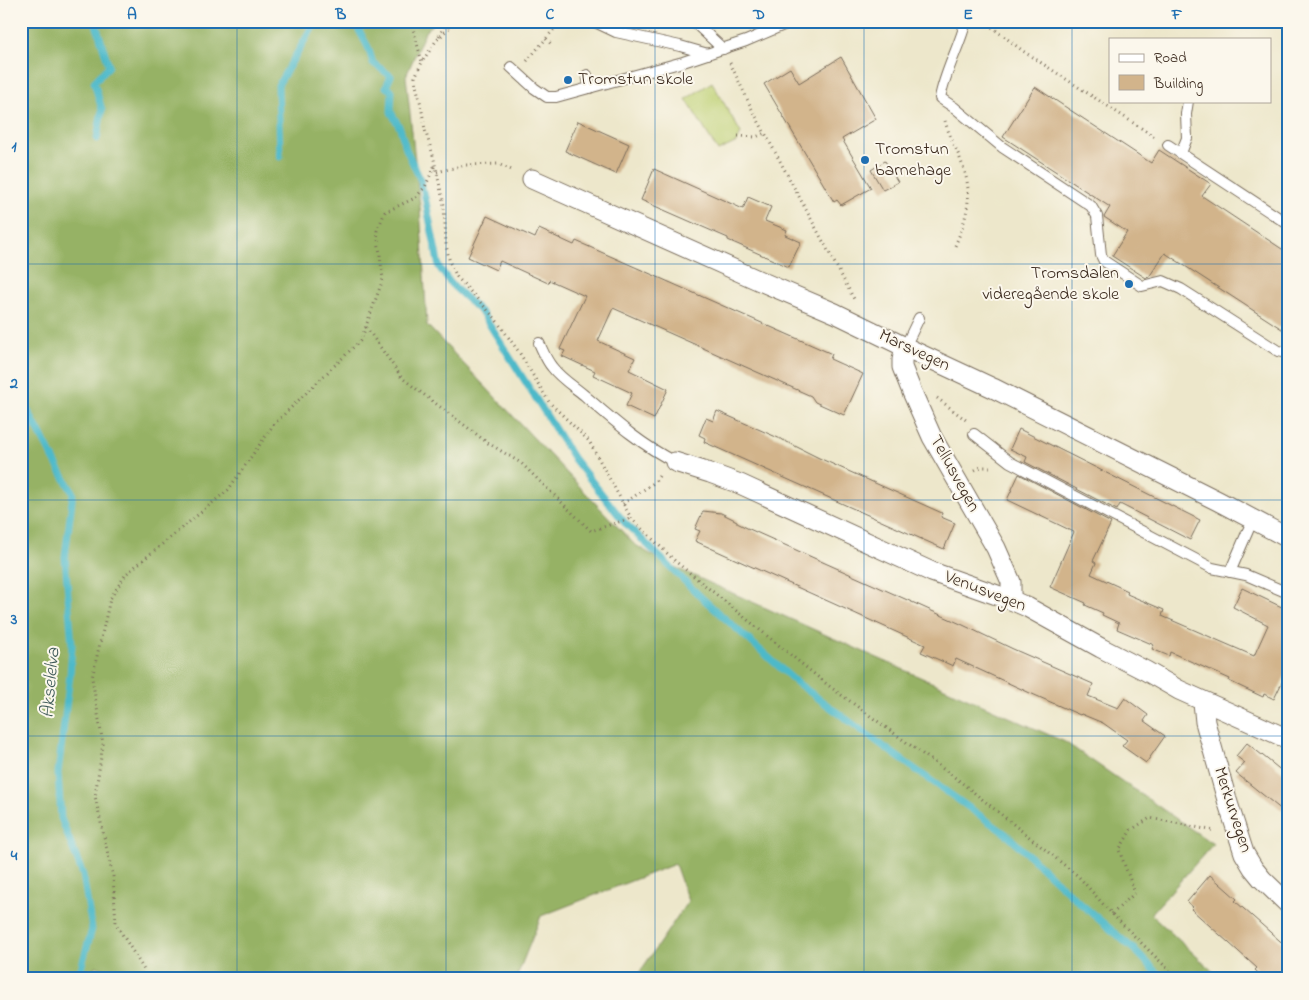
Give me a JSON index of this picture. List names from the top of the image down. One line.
{"streets":{"street":["Marsvegen","Tellusvegen","Venusvegen","Merkurvegen"]},"crossings":[["Marsvegen","Tellusvegen"],["Tellusvegen","Venusvegen"],["Venusvegen","Merkurvegen"]],"water":["Akselelva"],"places":["Tromstun skole","Tromstun barnehage","Tromsdalen videregående skole"],"legend":["Road","Building"],"grid":{"columns":["A","B","C","D","E","F"],"rows":["1","2","3","4"]}}
